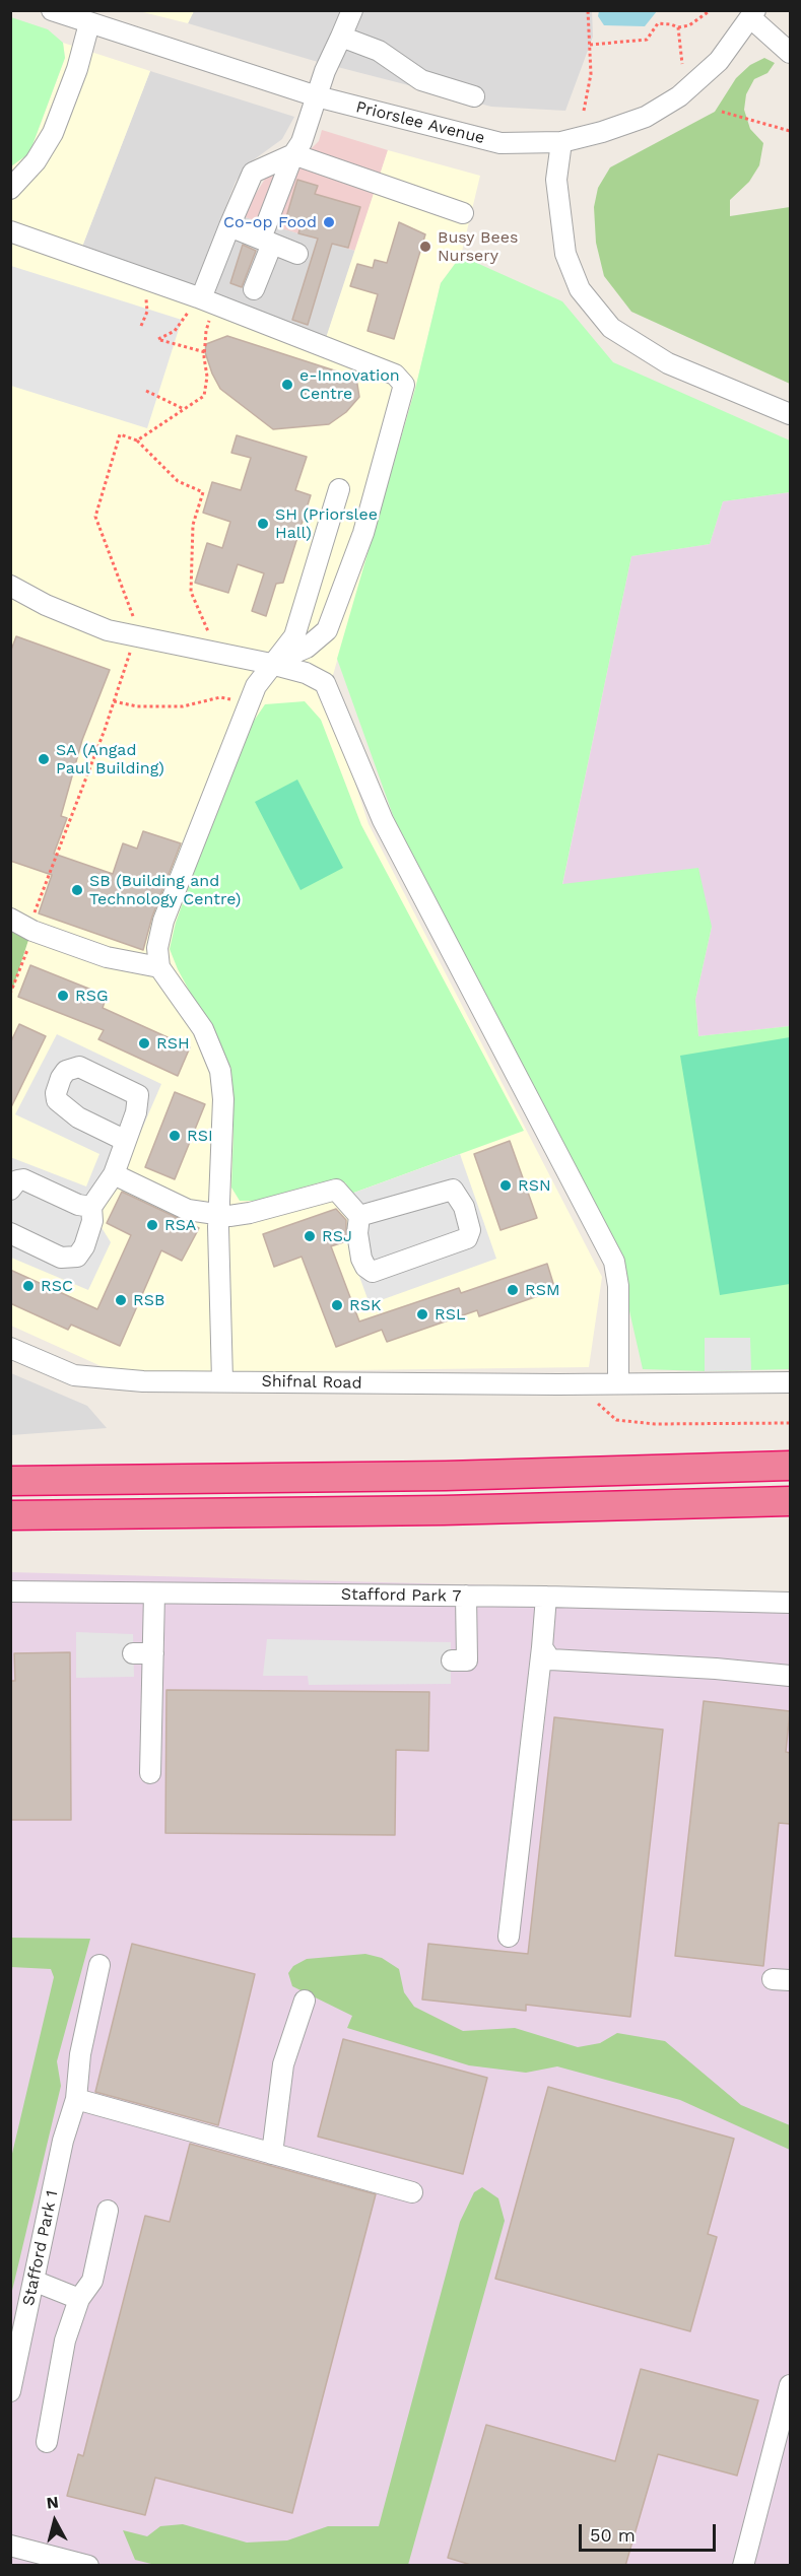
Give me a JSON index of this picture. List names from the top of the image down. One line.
{"streets":{"street":["Priorslee Avenue","Shifnal Road","Stafford Park 7","Stafford Park 1"]},"places":["Co-op Food","Busy Bees Nursery","e-Innovation Centre","SH (Priorslee Hall)","SA (Angad Paul Building)","SB (Building and Technology Centre)","RSG","RSH","RSI","RSN","RSA","RSJ","RSC","RSM","RSB","RSK","RSL"],"scale_bar":"50 m","north":"top"}
